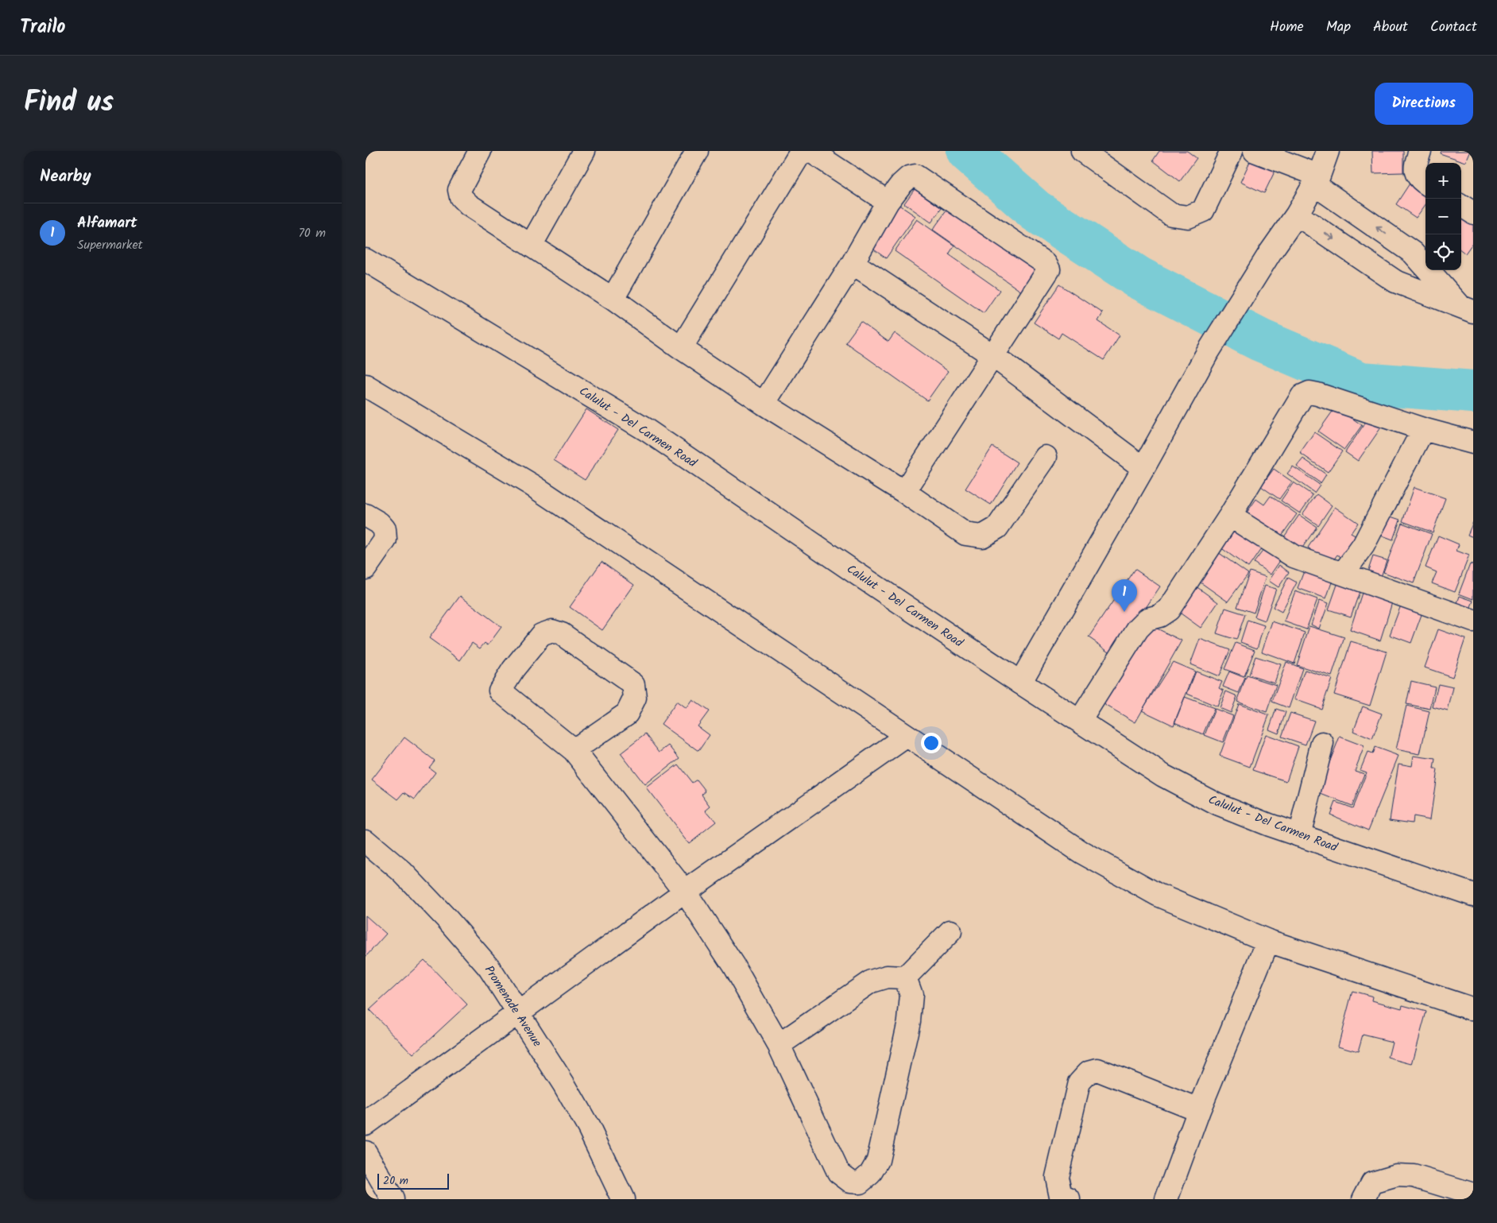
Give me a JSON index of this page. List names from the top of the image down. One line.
{"streets":{"street":["Calulut - Del Carmen Road","Promenade Avenue"]},"scale_bar":"20 m","page":{"header":"Trailo","nav":["Home","Map","About","Contact"],"title":"Find us","buttons":"Directions","heading":"Nearby","map_buttons":["+","−"],"list":[{"mark":"1","name":"Alfamart","note":"Supermarket","value":"70 m"}],"pins":"1","scale":"20 m"}}
